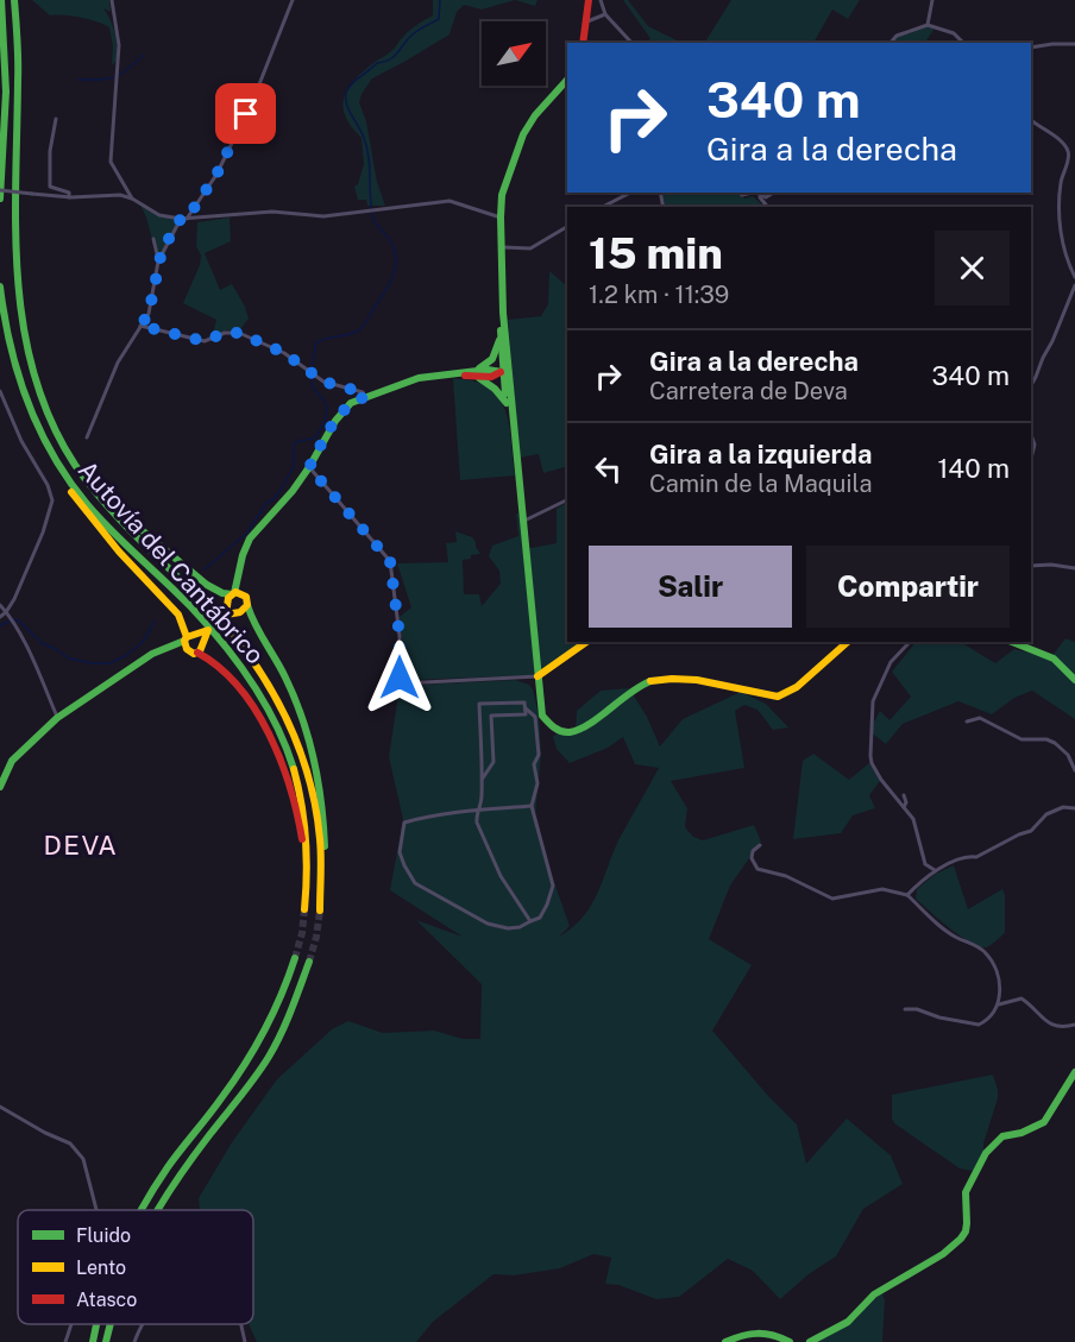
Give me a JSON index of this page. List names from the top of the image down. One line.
{"streets":{"main road":["Autovía del Cantábrico"]},"districts":["DEVA"],"legend":["Fluido","Lento","Atasco"],"north":"top right","page":{"turn":["340 m","Gira a la derecha"],"heading":["15 min","1.2 km · 11:39"],"list":[{"name":"Gira a la derecha","note":"Carretera de Deva","value":"340 m"},{"name":"Gira a la izquierda","note":"Camin de la Maquila","value":"140 m"}],"buttons":["Salir","Compartir"]}}
